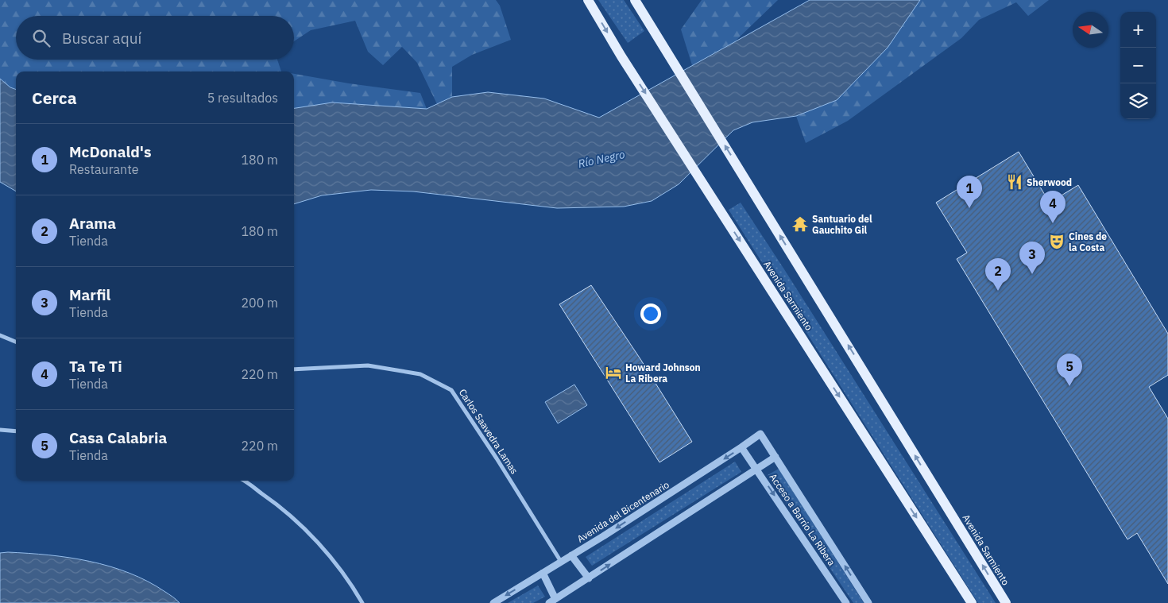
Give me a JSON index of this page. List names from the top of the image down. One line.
{"streets":{"main road":["Avenida Sarmiento"],"street":["Carlos Saavedra Lamas","Avenida del Bicentenario","Acceso a Barrio La Ribera"]},"crossings":[["Carlos Saavedra Lamas","Avenida del Bicentenario"],["Avenida del Bicentenario","Acceso a Barrio La Ribera"]],"water":["Río Negro"],"places":{"restaurant":["Sherwood"],"temple":["Santuario del Gauchito Gil"],"theatre":["Cines de la Costa"],"hotel":["Howard Johnson La Ribera"]},"north":"left","page":{"map_buttons":["+","−"],"search":"Buscar aquí","heading":["Cerca","5 resultados"],"list":[{"mark":"1","name":"McDonald's","note":"Restaurante","value":"180 m"},{"mark":"2","name":"Arama","note":"Tienda","value":"180 m"},{"mark":"3","name":"Marfil","note":"Tienda","value":"200 m"},{"mark":"4","name":"Ta Te Ti","note":"Tienda","value":"220 m"},{"mark":"5","name":"Casa Calabria","note":"Tienda","value":"220 m"}],"pins":["1","4","3","2","5"]}}
